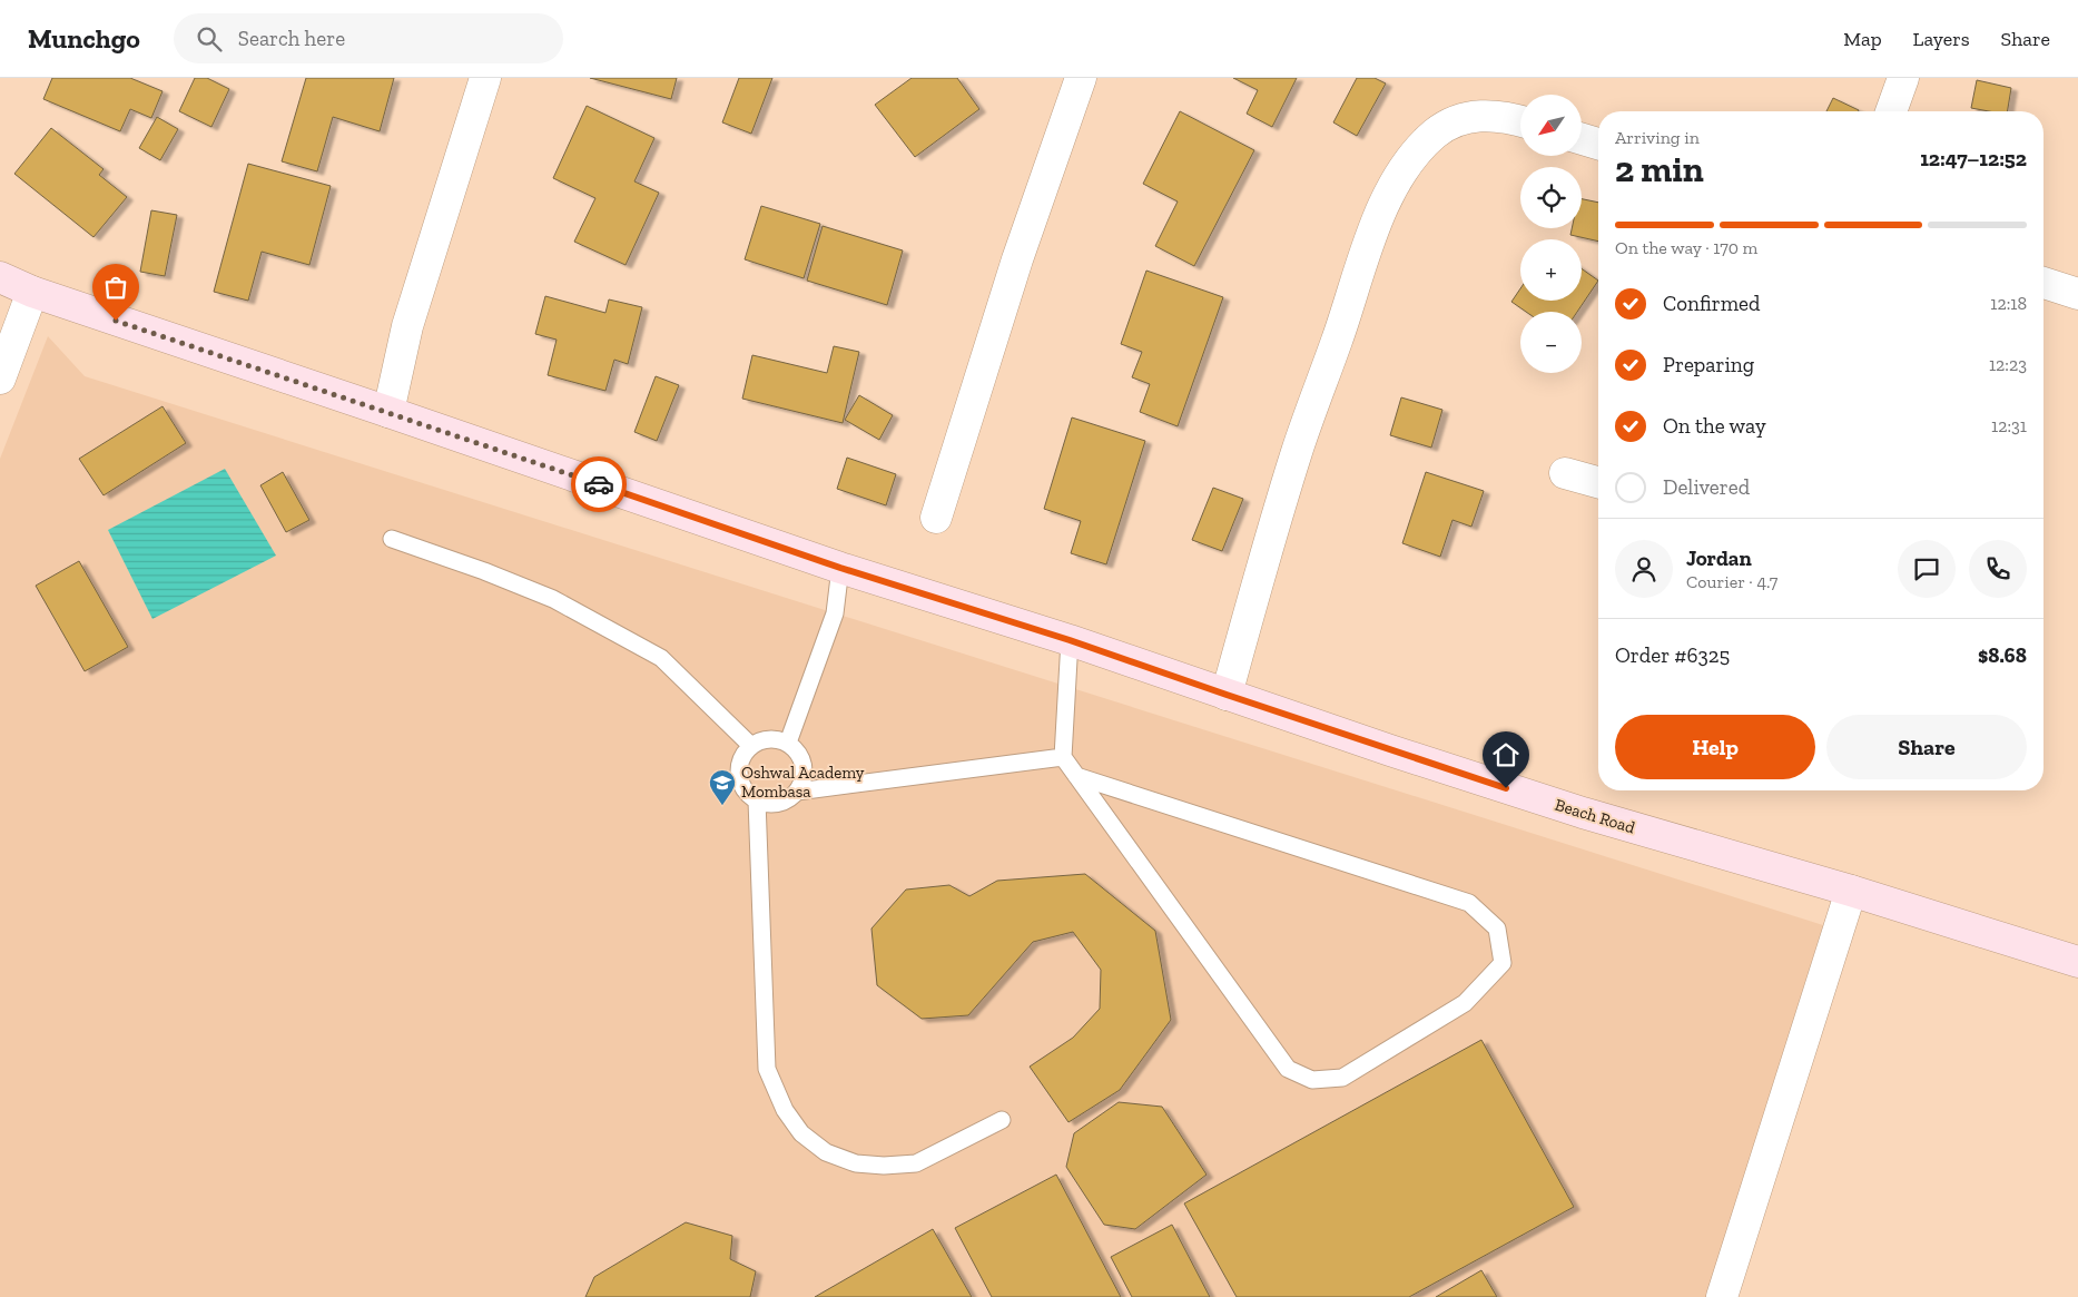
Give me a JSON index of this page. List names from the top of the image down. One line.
{"streets":{"main road":["Beach Road"]},"places":{"school or university":["Oshwal Academy Mombasa"]},"north":"bottom left","page":{"header":"Munchgo","search":"Search here","nav":["Map","Layers","Share"],"map_buttons":["+","−"],"heading":["2 min","Arriving in","12:47–12:52"],"panel":["Jordan","Courier · 4.7","Order #6325","$8.68"],"bar":"On the way · 170 m","list":[["Confirmed","12:18"],["Preparing","12:23"],["On the way","12:31"],"Delivered"],"buttons":["Help","Share"]}}
